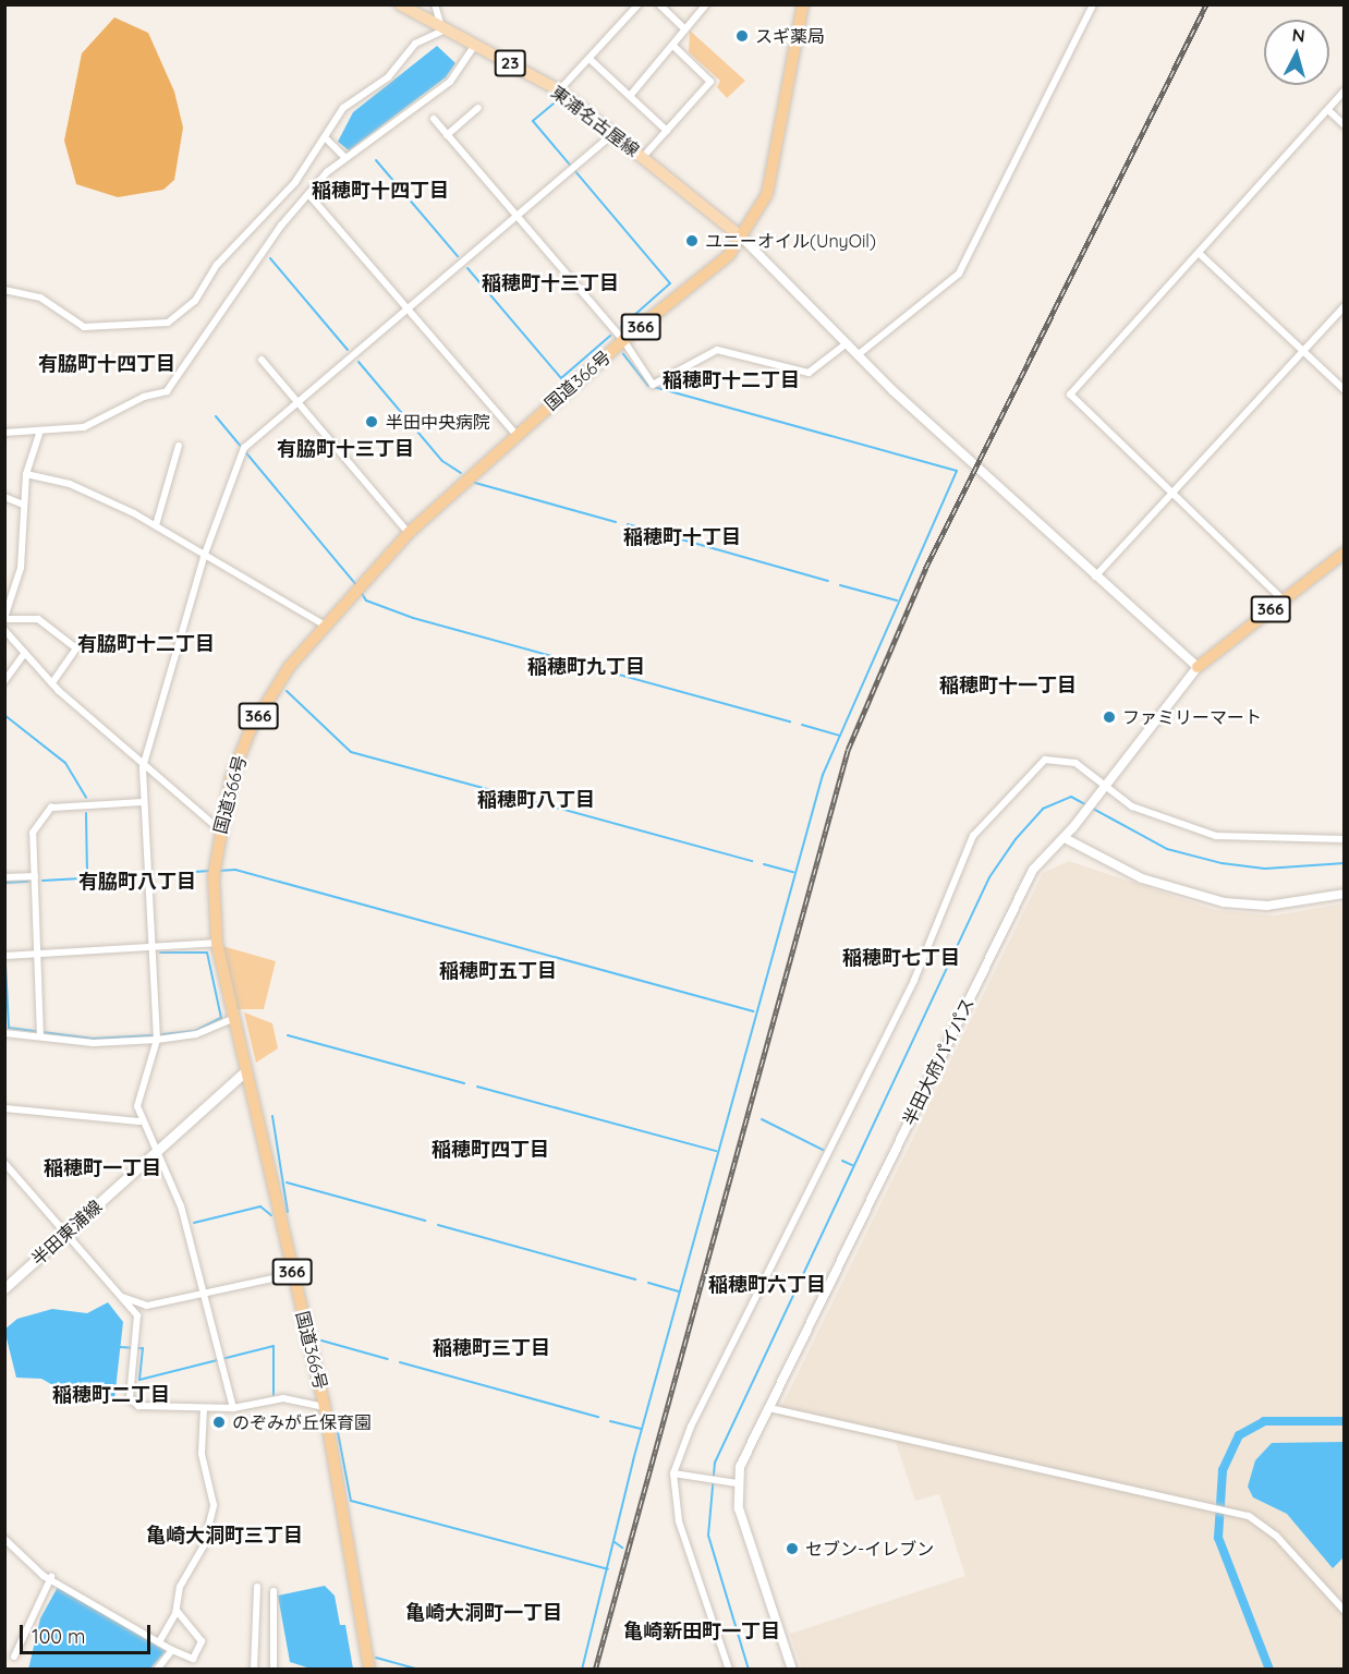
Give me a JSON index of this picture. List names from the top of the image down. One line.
{"streets":{"highway":["366","国道366号","半田大府パイパス"],"main road":["23","東浦名古屋線","半田東浦線"]},"crossings":[["東浦名古屋線","国道366号"],["国道366号","半田東浦線"]],"districts":["稲穂町十四丁目","稲穂町十三丁目","有脇町十四丁目","稲穂町十二丁目","有脇町十三丁目","稲穂町十丁目","有脇町十二丁目","稲穂町九丁目","稲穂町十一丁目","稲穂町八丁目","有脇町八丁目","稲穂町七丁目","稲穂町五丁目","稲穂町四丁目","稲穂町一丁目","稲穂町六丁目","稲穂町三丁目","稲穂町二丁目","亀崎大洞町三丁目","亀崎大洞町一丁目","亀崎新田町一丁目"],"places":["スギ薬局","ユニーオイル(UnyOil)","半田中央病院","ファミリーマート","のぞみが丘保育園","セブン-イレブン"],"scale_bar":"100 m","north":"top"}
